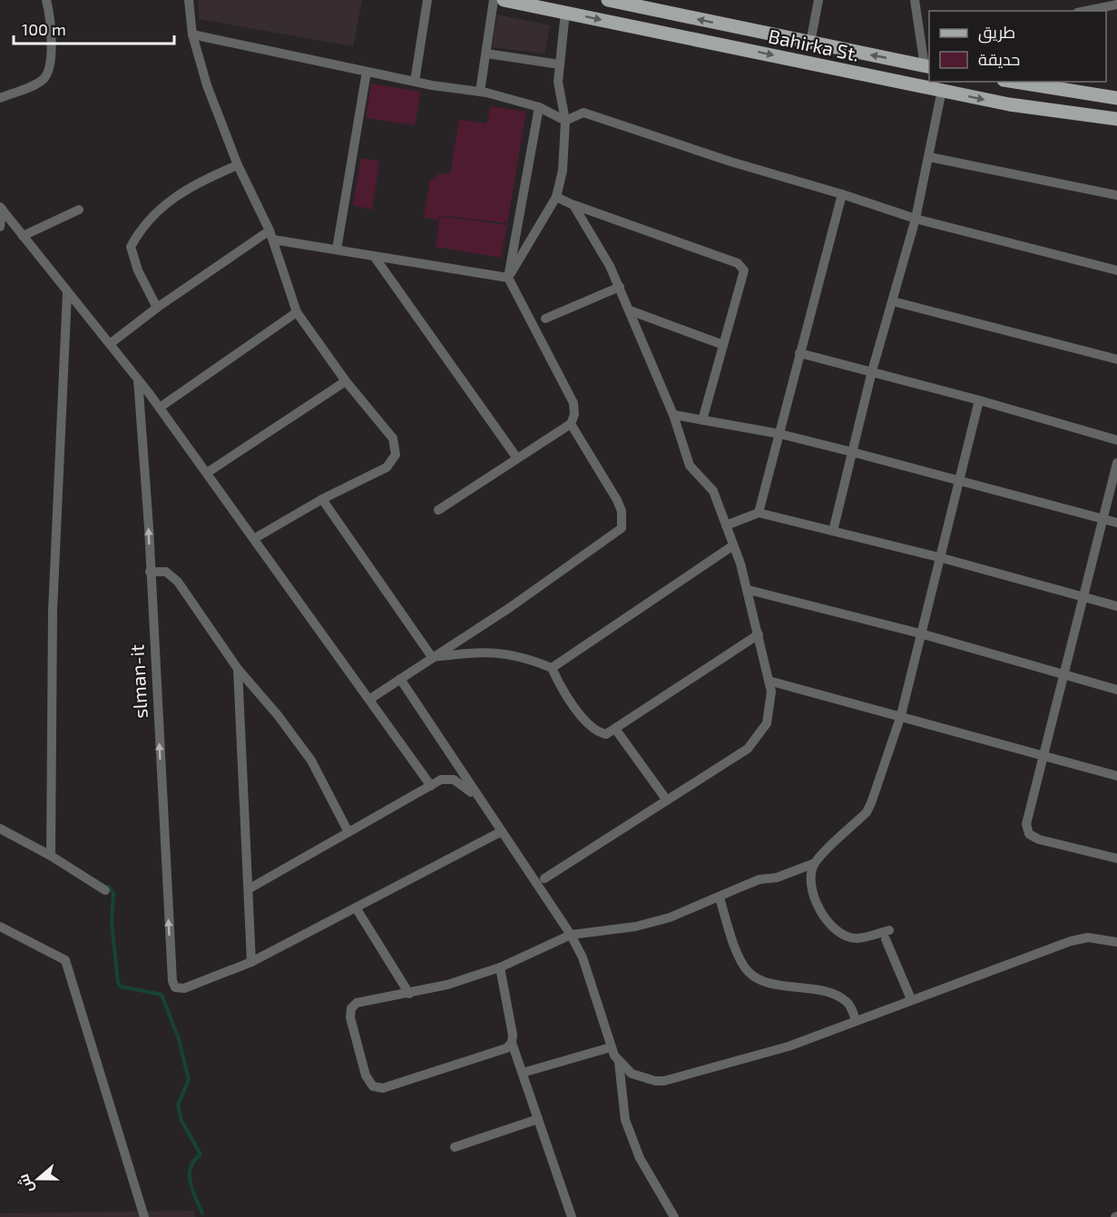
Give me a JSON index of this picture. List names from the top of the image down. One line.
{"streets":{"main road":["Bahirka St."],"street":["slman-it"]},"legend":["طريق","حديقة"],"scale_bar":"100 m","north":"left"}
